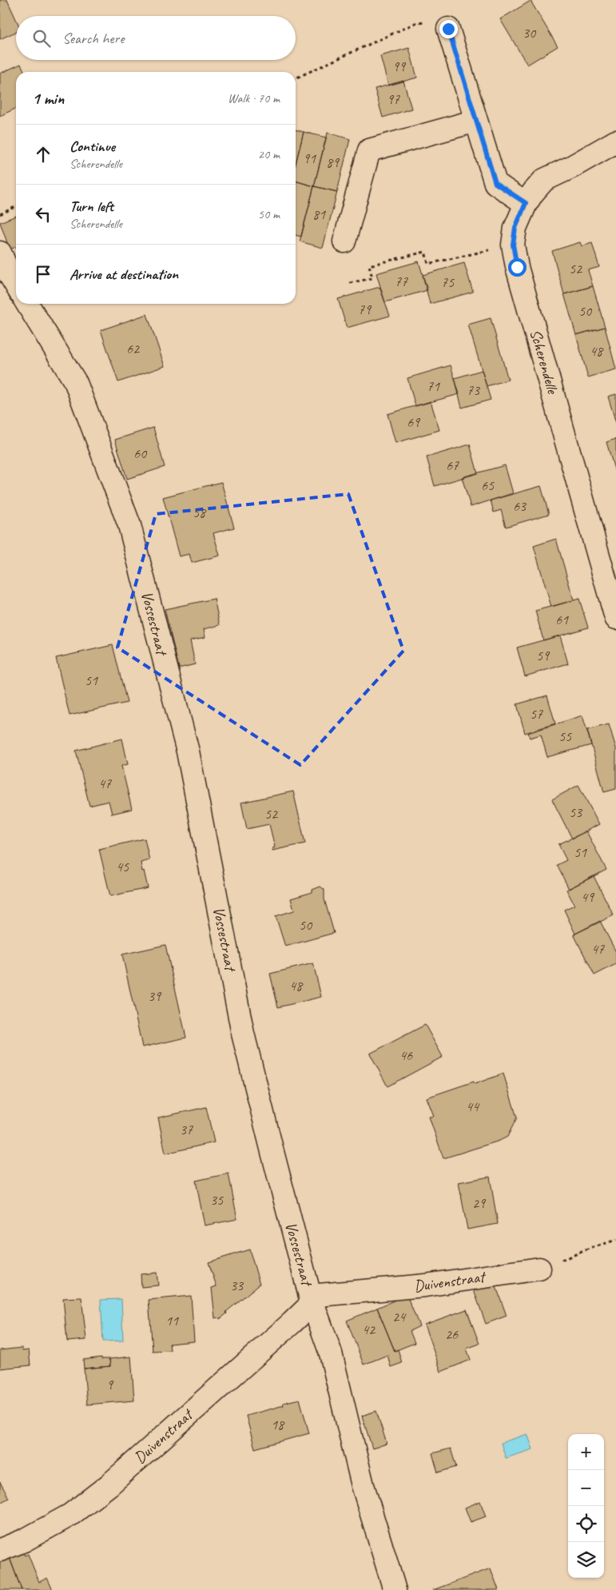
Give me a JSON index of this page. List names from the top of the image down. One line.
{"streets":{"street":["Scherendelle","Vossestraat","Duivenstraat"]},"crossings":[["Vossestraat","Duivenstraat"]],"house_numbers":["30","99","97","91","89","81","52","77","75","79","50","62","48","71","73","69","60","67","65","63","58","61","59","51","57","55","47","53","52","51","45","49","50","47","48","39","46","44","37","35","29","33","24","11","42","26","9","18"],"page":{"search":"Search here","heading":["1 min","Walk · 70 m"],"list":[["Continue","Scherendelle","20 m"],["Turn left","Scherendelle","50 m"],"Arrive at destination"],"map_buttons":["+","−"]}}
